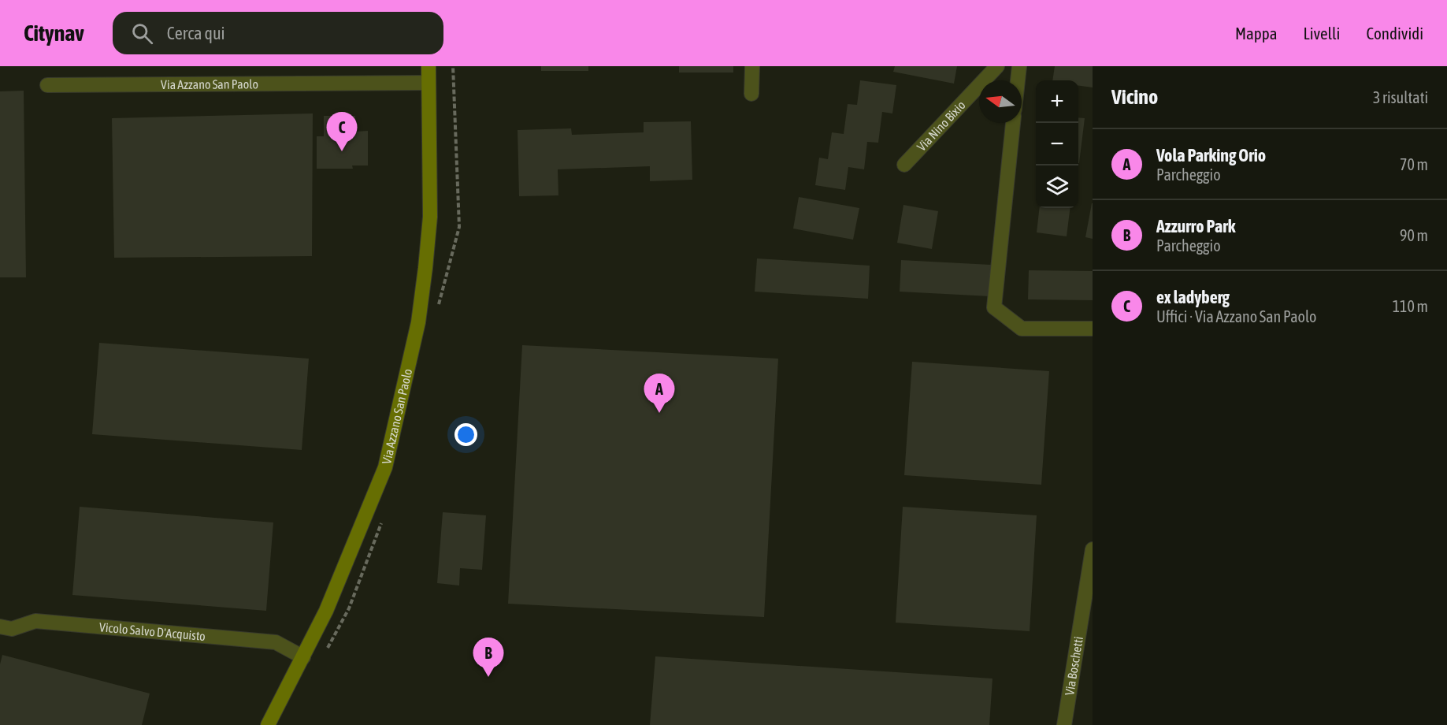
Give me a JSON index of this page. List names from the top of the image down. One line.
{"streets":{"street":["Via Azzano San Paolo","Via Nino Bixio","Vicolo Salvo D'Acquisto","Via Boschetti"]},"crossings":[["Via Azzano San Paolo","Vicolo Salvo D'Acquisto"]],"north":"left","page":{"header":"Citynav","search":"Cerca qui","nav":["Mappa","Livelli","Condividi"],"heading":["Vicino","3 risultati"],"map_buttons":["+","−"],"pins":["C","A","B"],"list":[{"mark":"A","name":"Vola Parking Orio","note":"Parcheggio","value":"70 m"},{"mark":"B","name":"Azzurro Park","note":"Parcheggio","value":"90 m"},{"mark":"C","name":"ex ladyberg","note":"Uffici · Via Azzano San Paolo","value":"110 m"}]}}
